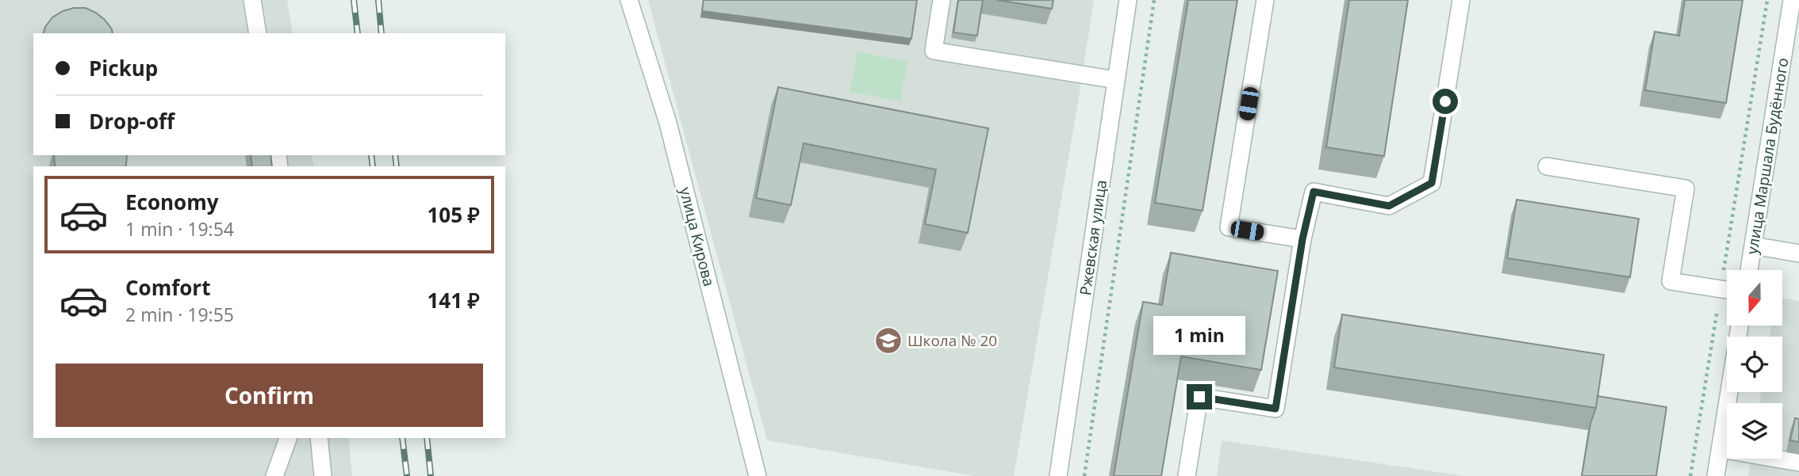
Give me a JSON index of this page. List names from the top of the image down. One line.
{"streets":{"street":["улица Маршала Будённого","улица Кирова","Ржевская улица"]},"places":{"school or university":["Школа № 20"]},"north":"bottom","page":{"banner":["Pickup","Drop-off"],"list":[{"name":"Economy","note":"1 min · 19:54","value":"105 ₽"},{"name":"Comfort","note":"2 min · 19:55","value":"141 ₽"}],"bubble":"1 min","buttons":"Confirm"}}
